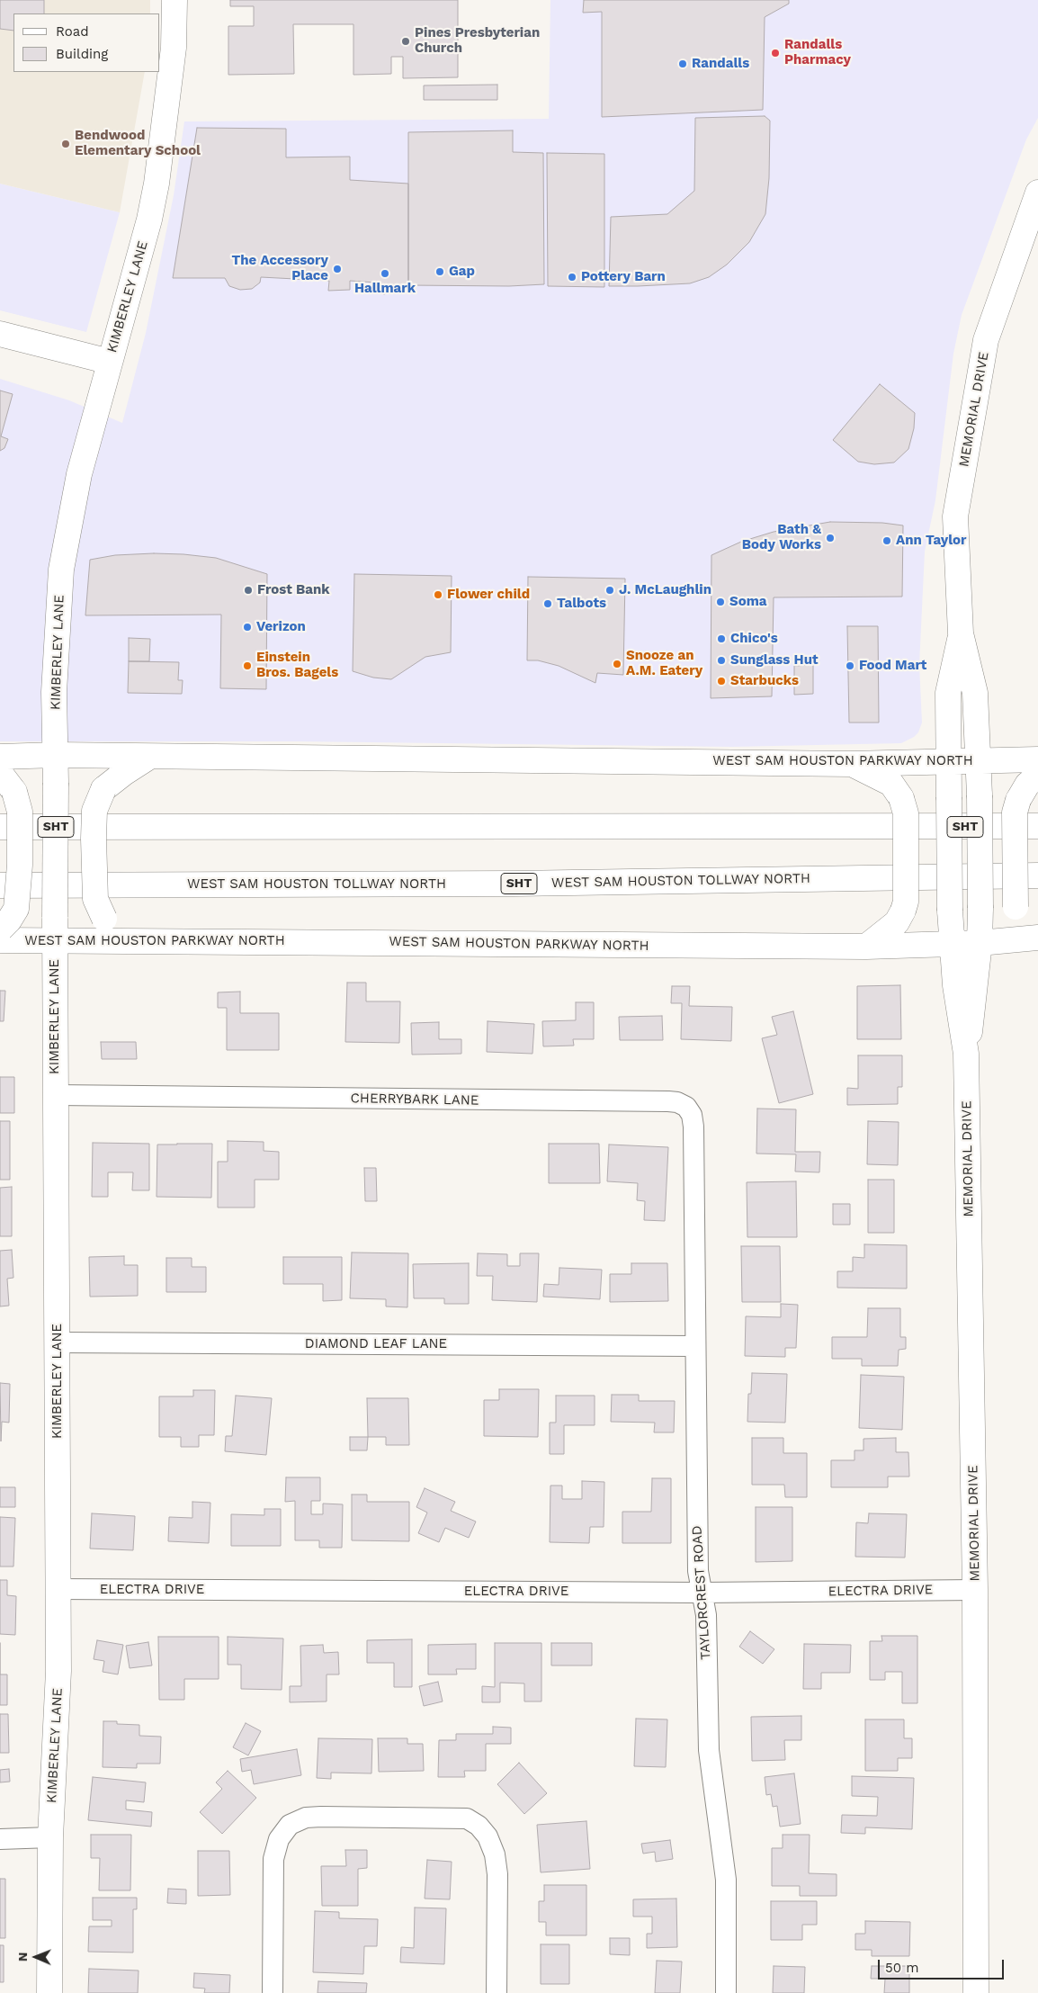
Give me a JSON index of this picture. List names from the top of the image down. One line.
{"streets":{"main road":["KIMBERLEY LANE","MEMORIAL DRIVE","WEST SAM HOUSTON PARKWAY NORTH","SHT","WEST SAM HOUSTON TOLLWAY NORTH"],"street":["CHERRYBARK LANE","DIAMOND LEAF LANE","ELECTRA DRIVE","TAYLORCREST ROAD"]},"crossings":[["KIMBERLEY LANE","WEST SAM HOUSTON PARKWAY NORTH"],["KIMBERLEY LANE","CHERRYBARK LANE"],["KIMBERLEY LANE","DIAMOND LEAF LANE"],["KIMBERLEY LANE","ELECTRA DRIVE"],["MEMORIAL DRIVE","WEST SAM HOUSTON PARKWAY NORTH"],["MEMORIAL DRIVE","ELECTRA DRIVE"],["CHERRYBARK LANE","TAYLORCREST ROAD"],["DIAMOND LEAF LANE","TAYLORCREST ROAD"],["ELECTRA DRIVE","TAYLORCREST ROAD"]],"places":["Pines Presbyterian Church","Randalls Pharmacy","Randalls","Bendwood Elementary School","The Accessory Place","Gap","Hallmark","Pottery Barn","Bath & Body Works","Ann Taylor","Frost Bank","J. McLaughlin","Flower child","Soma","Talbots","Verizon","Chico's","Sunglass Hut","Snooze an A.M. Eatery","Einstein Bros. Bagels","Food Mart","Starbucks"],"legend":["Road","Building"],"scale_bar":"50 m","north":"left"}
